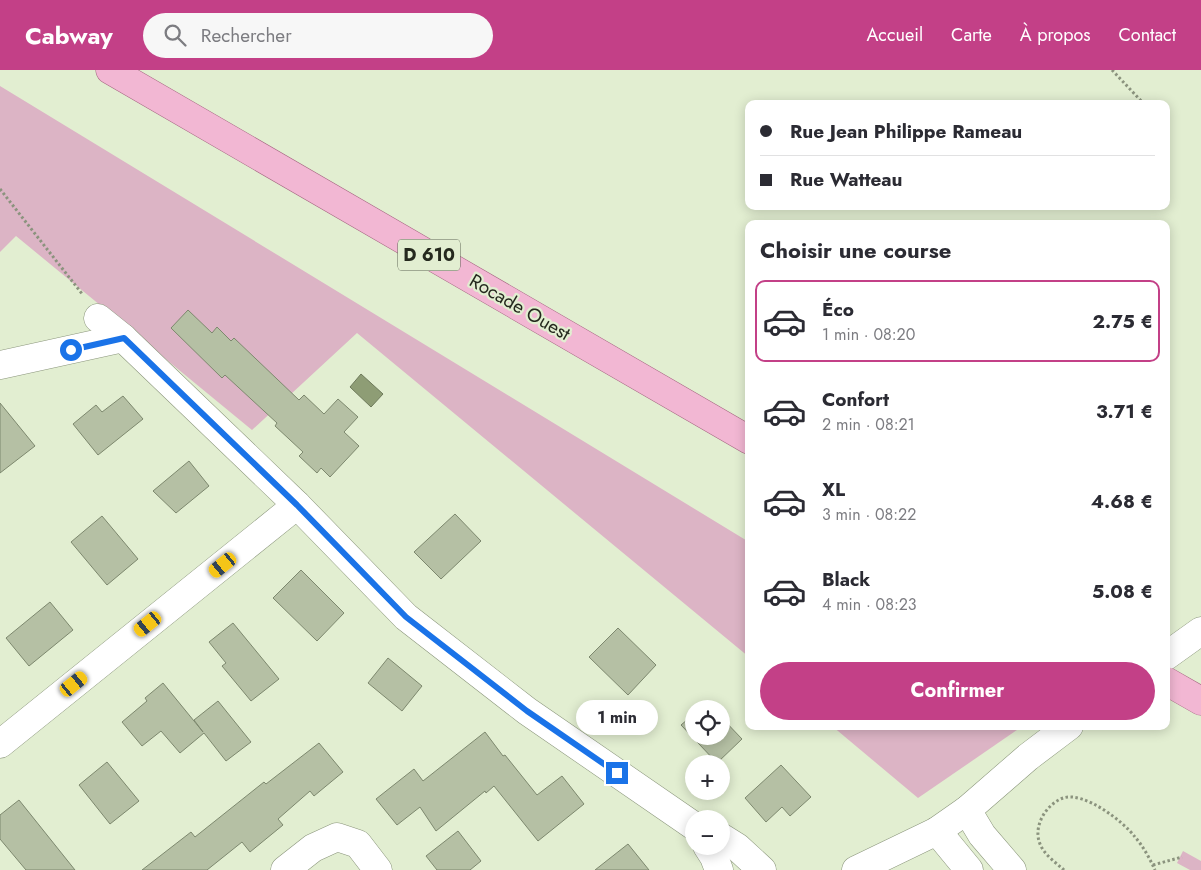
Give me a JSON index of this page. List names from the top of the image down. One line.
{"streets":{"main road":["D 610","Rocade Ouest"]},"page":{"header":"Cabway","search":"Rechercher","nav":["Accueil","Carte","À propos","Contact"],"banner":["Rue Jean Philippe Rameau","Rue Watteau"],"heading":"Choisir une course","list":[{"name":"Éco","note":"1 min · 08:20","value":"2.75 €"},{"name":"Confort","note":"2 min · 08:21","value":"3.71 €"},{"name":"XL","note":"3 min · 08:22","value":"4.68 €"},{"name":"Black","note":"4 min · 08:23","value":"5.08 €"}],"buttons":"Confirmer","map_buttons":["+","−"],"bubble":"1 min"}}
